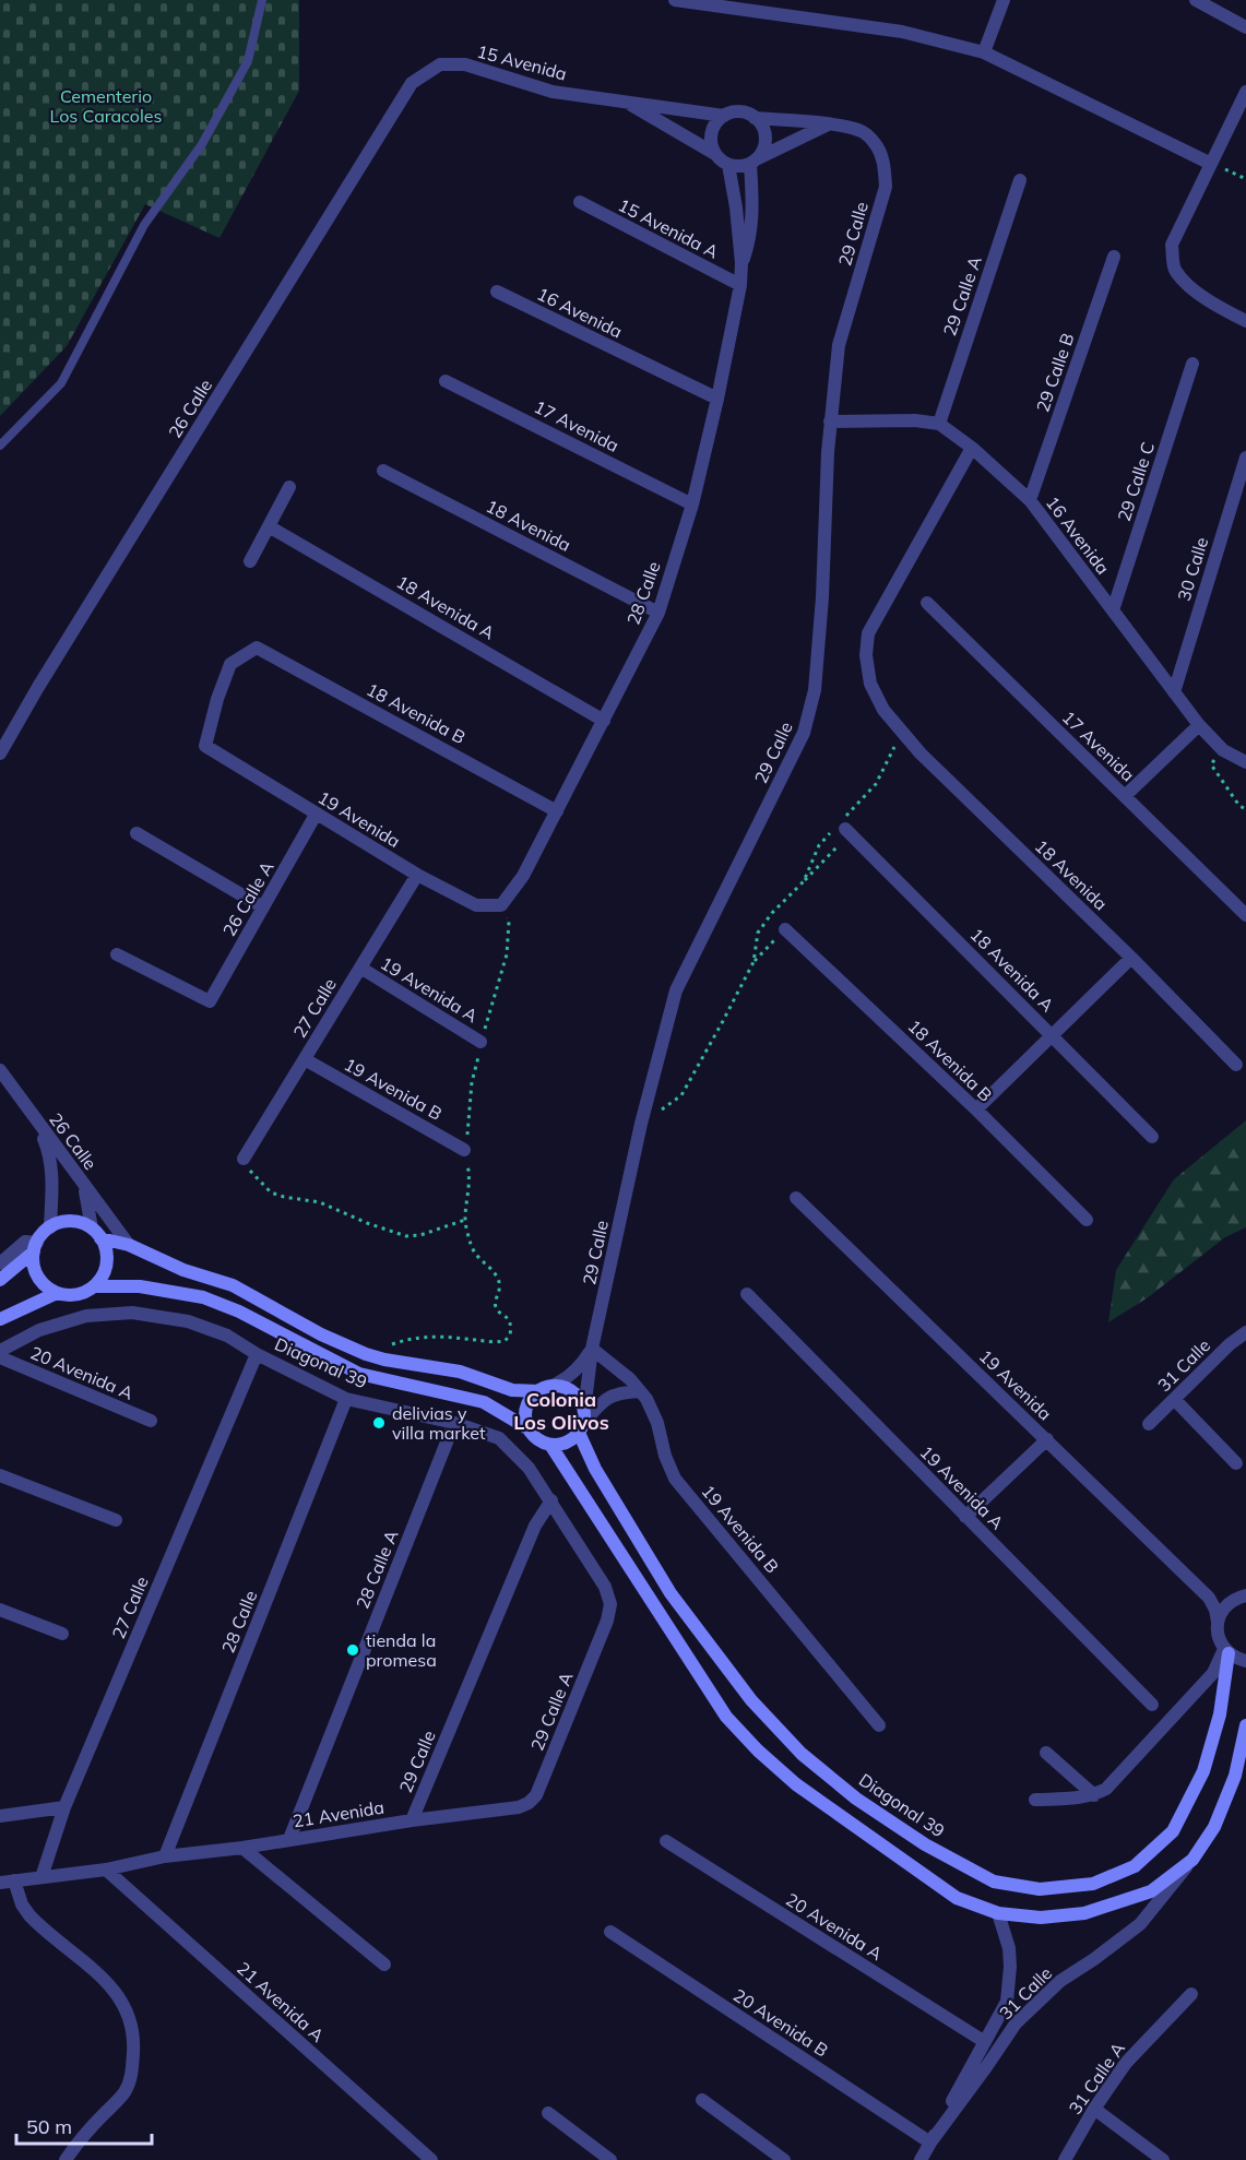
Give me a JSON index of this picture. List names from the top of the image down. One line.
{"streets":{"street":["15 Avenida","15 Avenida A","29 Calle","29 Calle A","16 Avenida","29 Calle B","26 Calle","17 Avenida","29 Calle C","18 Avenida","30 Calle","28 Calle","18 Avenida A","18 Avenida B","19 Avenida","26 Calle A","19 Avenida A","27 Calle","19 Avenida B","Diagonal 39","31 Calle","20 Avenida A","28 Calle A","21 Avenida","21 Avenida A","20 Avenida B","31 Calle A"]},"crossings":[["15 Avenida","26 Calle"],["15 Avenida","28 Calle"],["15 Avenida A","28 Calle"],["29 Calle","19 Avenida B"],["29 Calle","Diagonal 39"],["29 Calle","21 Avenida"],["29 Calle A","16 Avenida"],["29 Calle A","Diagonal 39"],["29 Calle A","21 Avenida"],["16 Avenida","29 Calle B"],["16 Avenida","29 Calle C"],["16 Avenida","18 Avenida"],["16 Avenida","30 Calle"],["16 Avenida","28 Calle"],["26 Calle","Diagonal 39"],["17 Avenida","28 Calle"],["18 Avenida","28 Calle"],["28 Calle","18 Avenida A"],["28 Calle","18 Avenida B"],["28 Calle","19 Avenida"],["28 Calle","Diagonal 39"],["28 Calle","21 Avenida"],["18 Avenida B","19 Avenida"],["19 Avenida","26 Calle A"],["19 Avenida","27 Calle"],["19 Avenida","Diagonal 39"],["19 Avenida A","27 Calle"],["27 Calle","19 Avenida B"],["27 Calle","Diagonal 39"],["27 Calle","21 Avenida"],["Diagonal 39","28 Calle A"],["31 Calle","20 Avenida A"],["31 Calle","20 Avenida B"],["28 Calle A","21 Avenida"],["21 Avenida","21 Avenida A"]],"districts":["Colonia Los Olivos"],"parks":["Cementerio Los Caracoles"],"places":["delivias y villa market","tienda la promesa"],"scale_bar":"50 m"}
